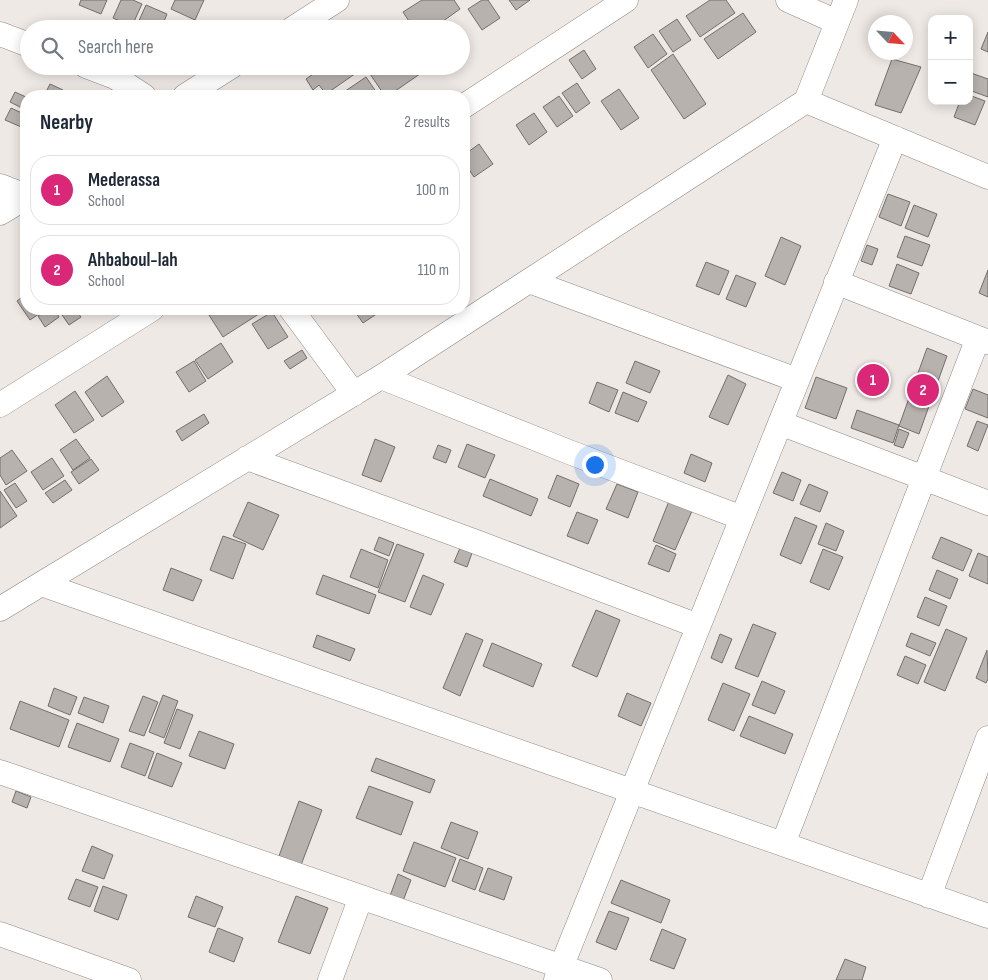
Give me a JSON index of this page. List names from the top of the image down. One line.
{"north":"bottom right","page":{"map_buttons":["+","−"],"search":"Search here","heading":["Nearby","2 results"],"list":[{"mark":"1","name":"Mederassa","note":"School","value":"100 m"},{"mark":"2","name":"Ahbaboul-lah","note":"School","value":"110 m"}],"pins":["1","2"]}}
